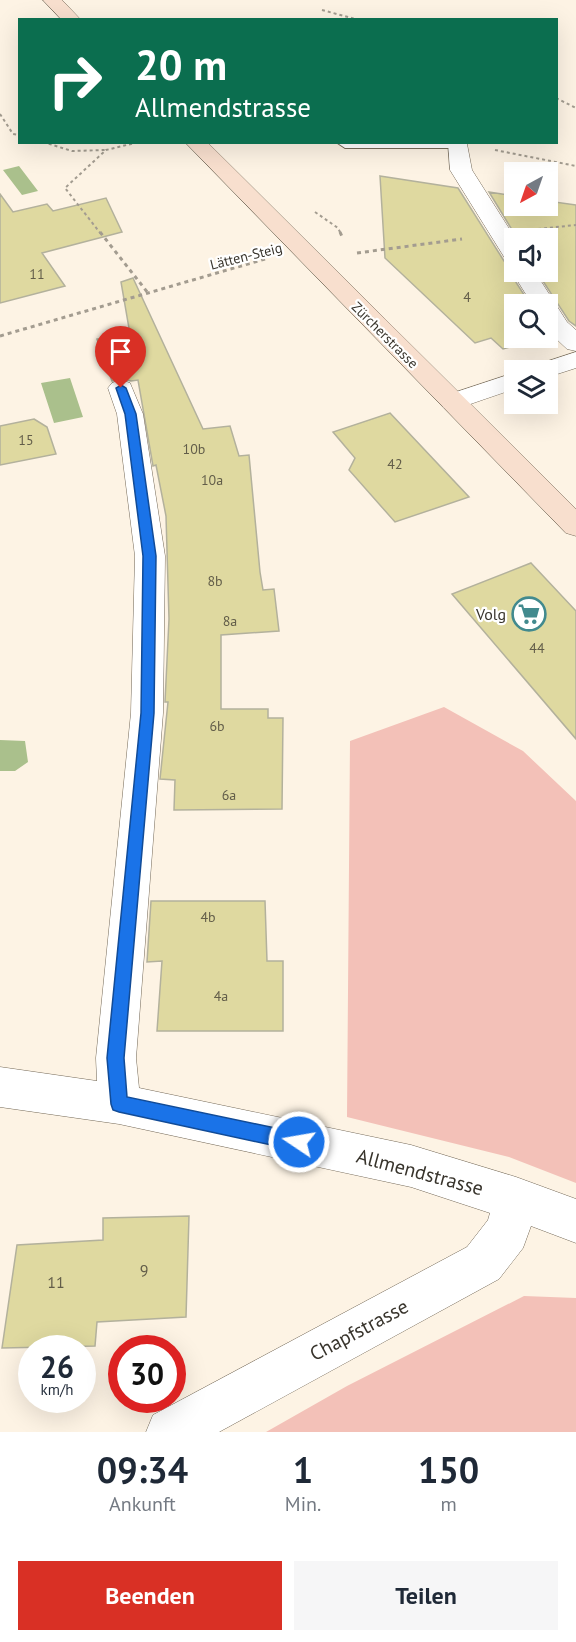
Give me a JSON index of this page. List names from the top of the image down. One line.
{"streets":{"street":["Zürcherstrasse","Allmendstrasse","Chapfstrasse"],"path":["Lätten-Steig"]},"crossings":[["Lätten-Steig","Zürcherstrasse"],["Allmendstrasse","Chapfstrasse"]],"places":{"supermarket":["Volg"]},"house_numbers":["11","4","15","10b","42","10a","8b","8a","44","6b","6a","4b","4a","9","11"],"north":"bottom left","page":{"turn":["20 m","Allmendstrasse"],"speed":"26 km/h","limit":"30","eta":["09:34","Ankunft","1","Min.","150","m"],"buttons":["Beenden","Teilen"]}}
